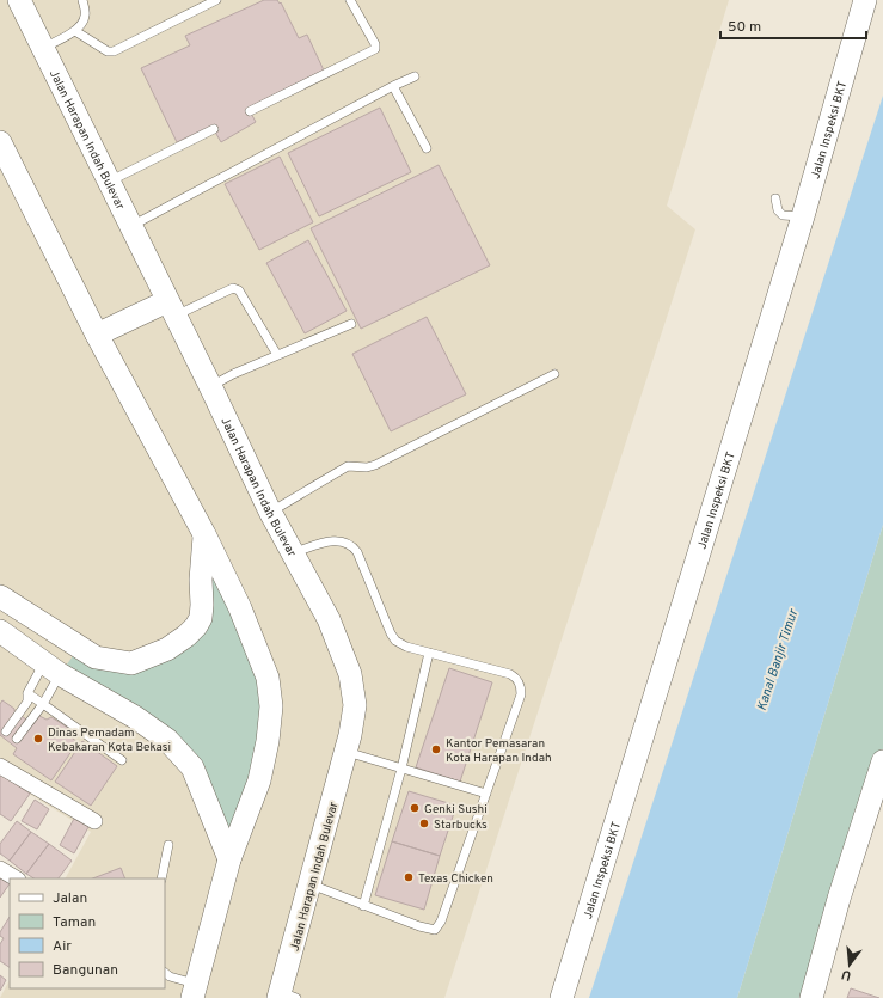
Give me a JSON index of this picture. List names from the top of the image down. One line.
{"streets":{"street":["Jalan Inspeksi BKT","Jalan Harapan Indah Bulevar"]},"water":["Kanal Banjir Timur"],"places":["Dinas Pemadam Kebakaran Kota Bekasi","Kantor Pemasaran Kota Harapan Indah","Genki Sushi","Starbucks","Texas Chicken"],"legend":["Jalan","Taman","Air","Bangunan"],"scale_bar":"50 m","north":"bottom"}
